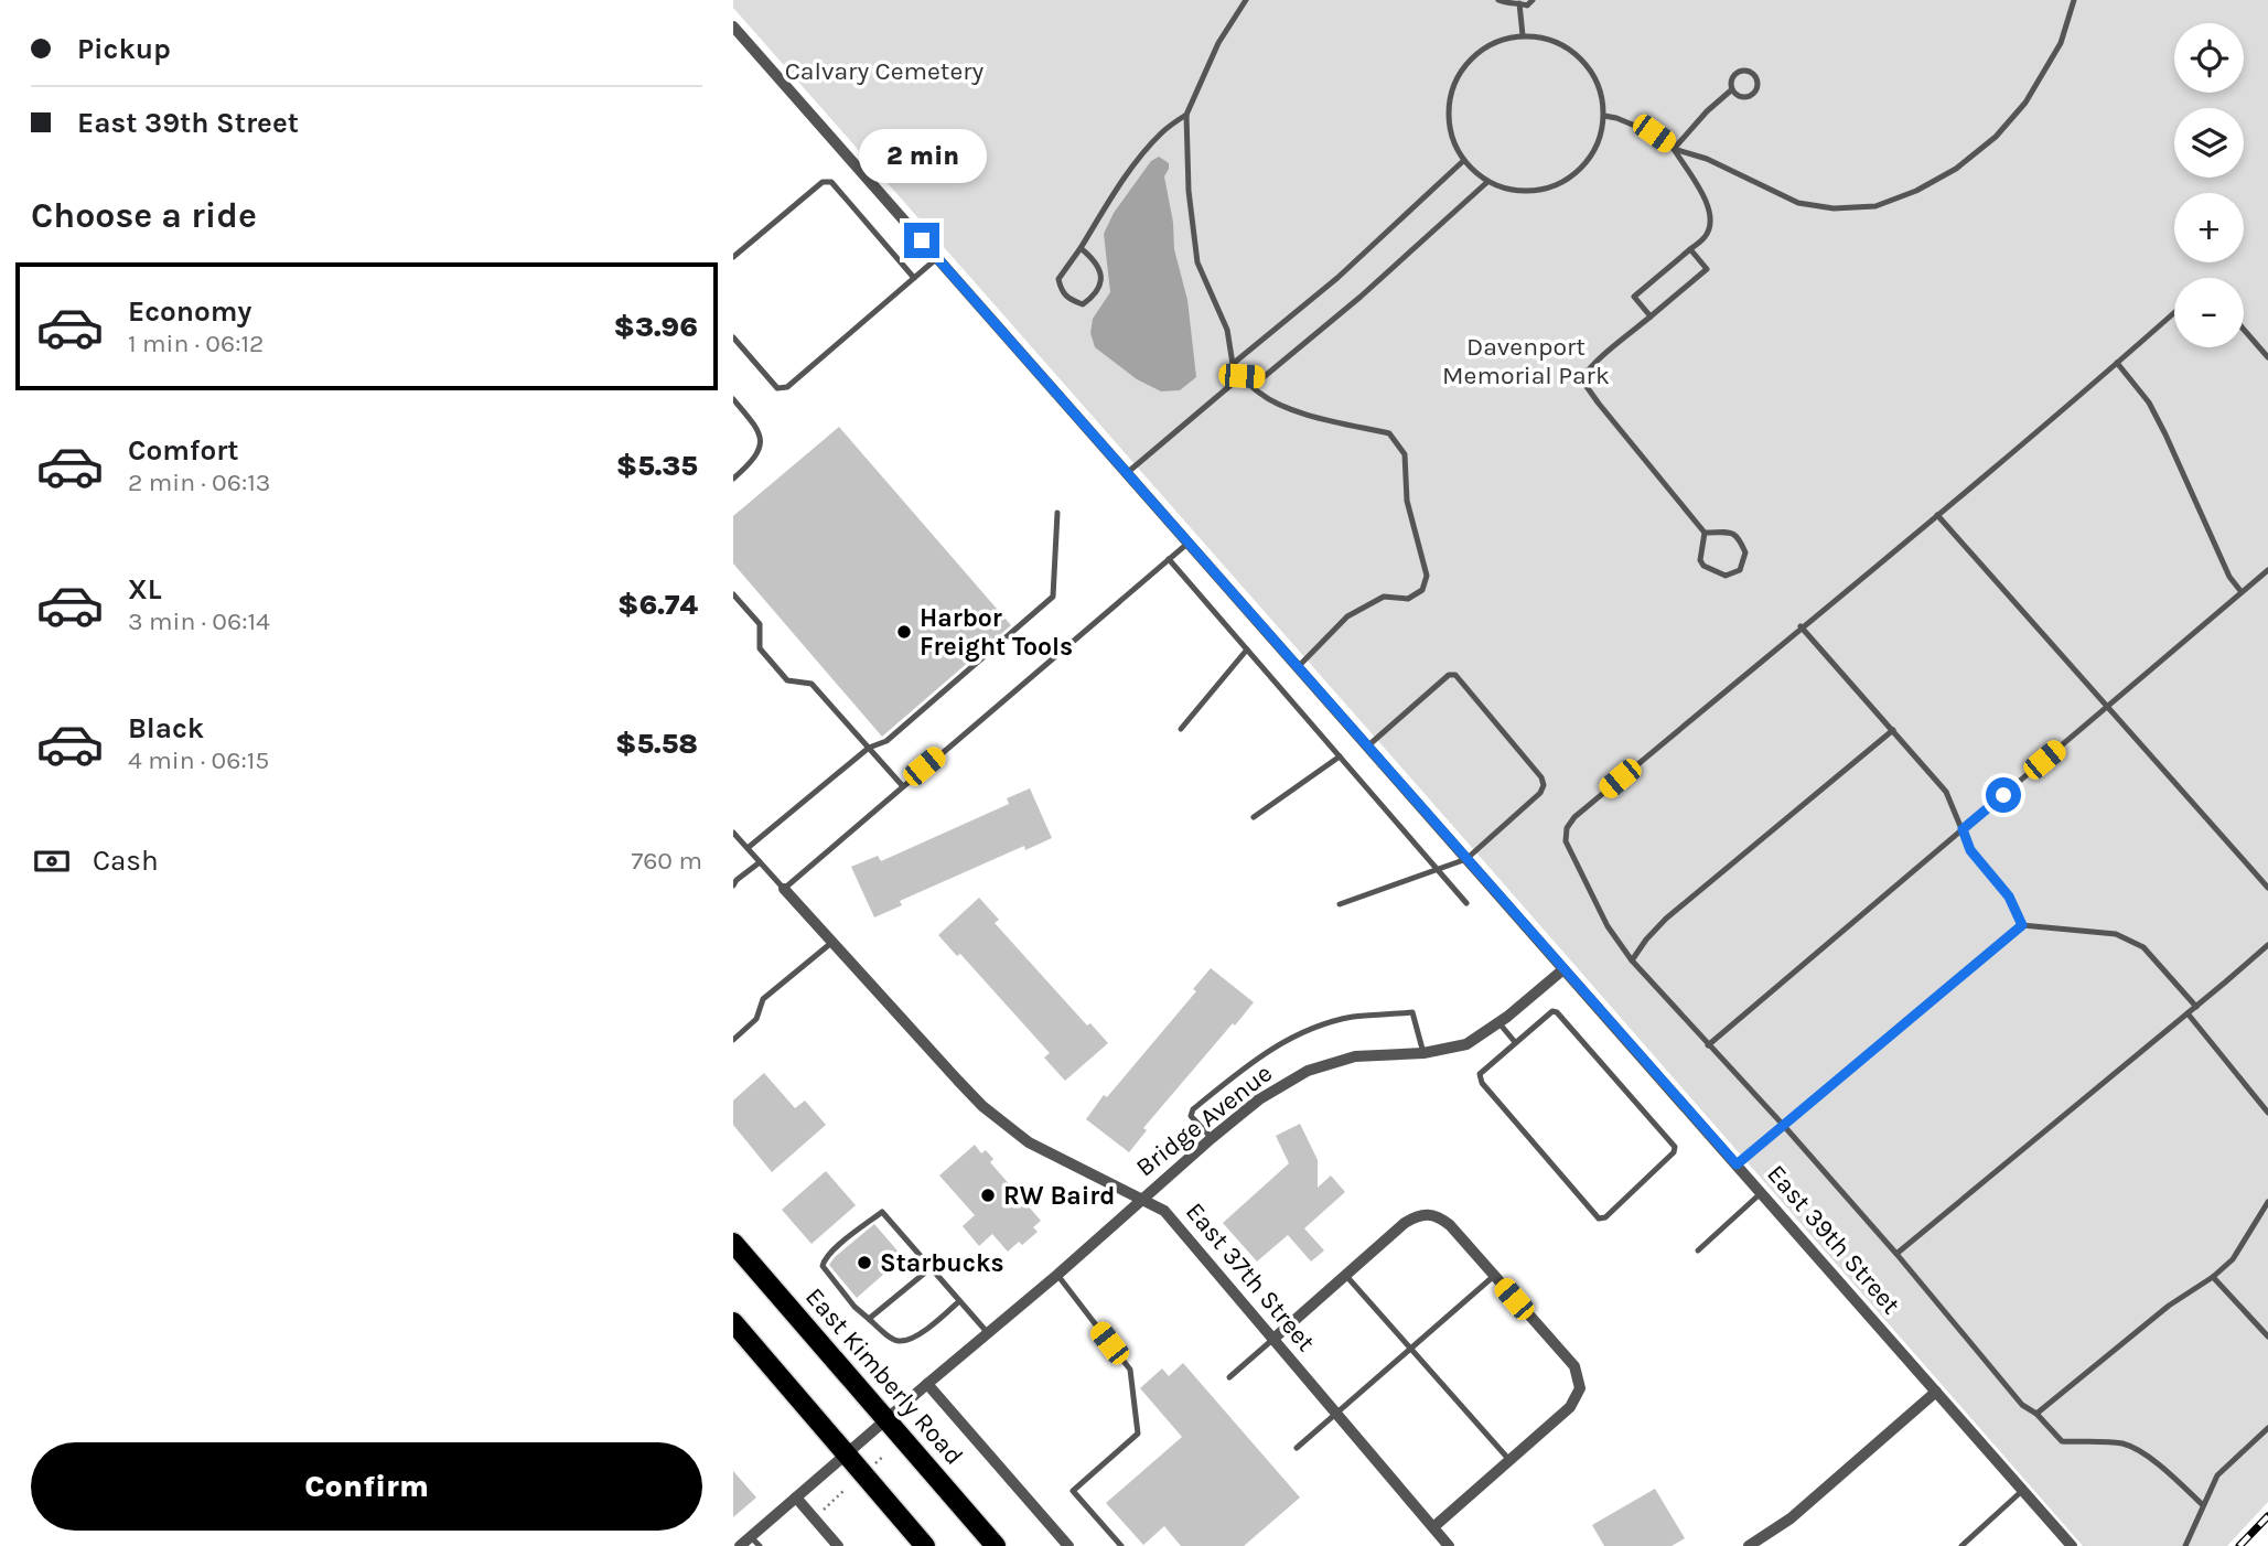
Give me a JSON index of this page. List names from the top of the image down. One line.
{"streets":{"main road":["East Kimberly Road"],"street":["Bridge Avenue","East 39th Street","East 37th Street"]},"crossings":[["Bridge Avenue","East 39th Street"],["Bridge Avenue","East 37th Street"],["Bridge Avenue","East Kimberly Road"]],"parks":["Calvary Cemetery","Davenport Memorial Park"],"places":["Harbor Freight Tools","RW Baird","Starbucks"],"page":{"banner":["Pickup","East 39th Street"],"map_buttons":["+","−"],"bubble":"2 min","heading":"Choose a ride","list":[{"name":"Economy","note":"1 min · 06:12","value":"$3.96"},{"name":"Comfort","note":"2 min · 06:13","value":"$5.35"},{"name":"XL","note":"3 min · 06:14","value":"$6.74"},{"name":"Black","note":"4 min · 06:15","value":"$5.58"}],"pay":["Cash","760 m"],"buttons":"Confirm"}}
